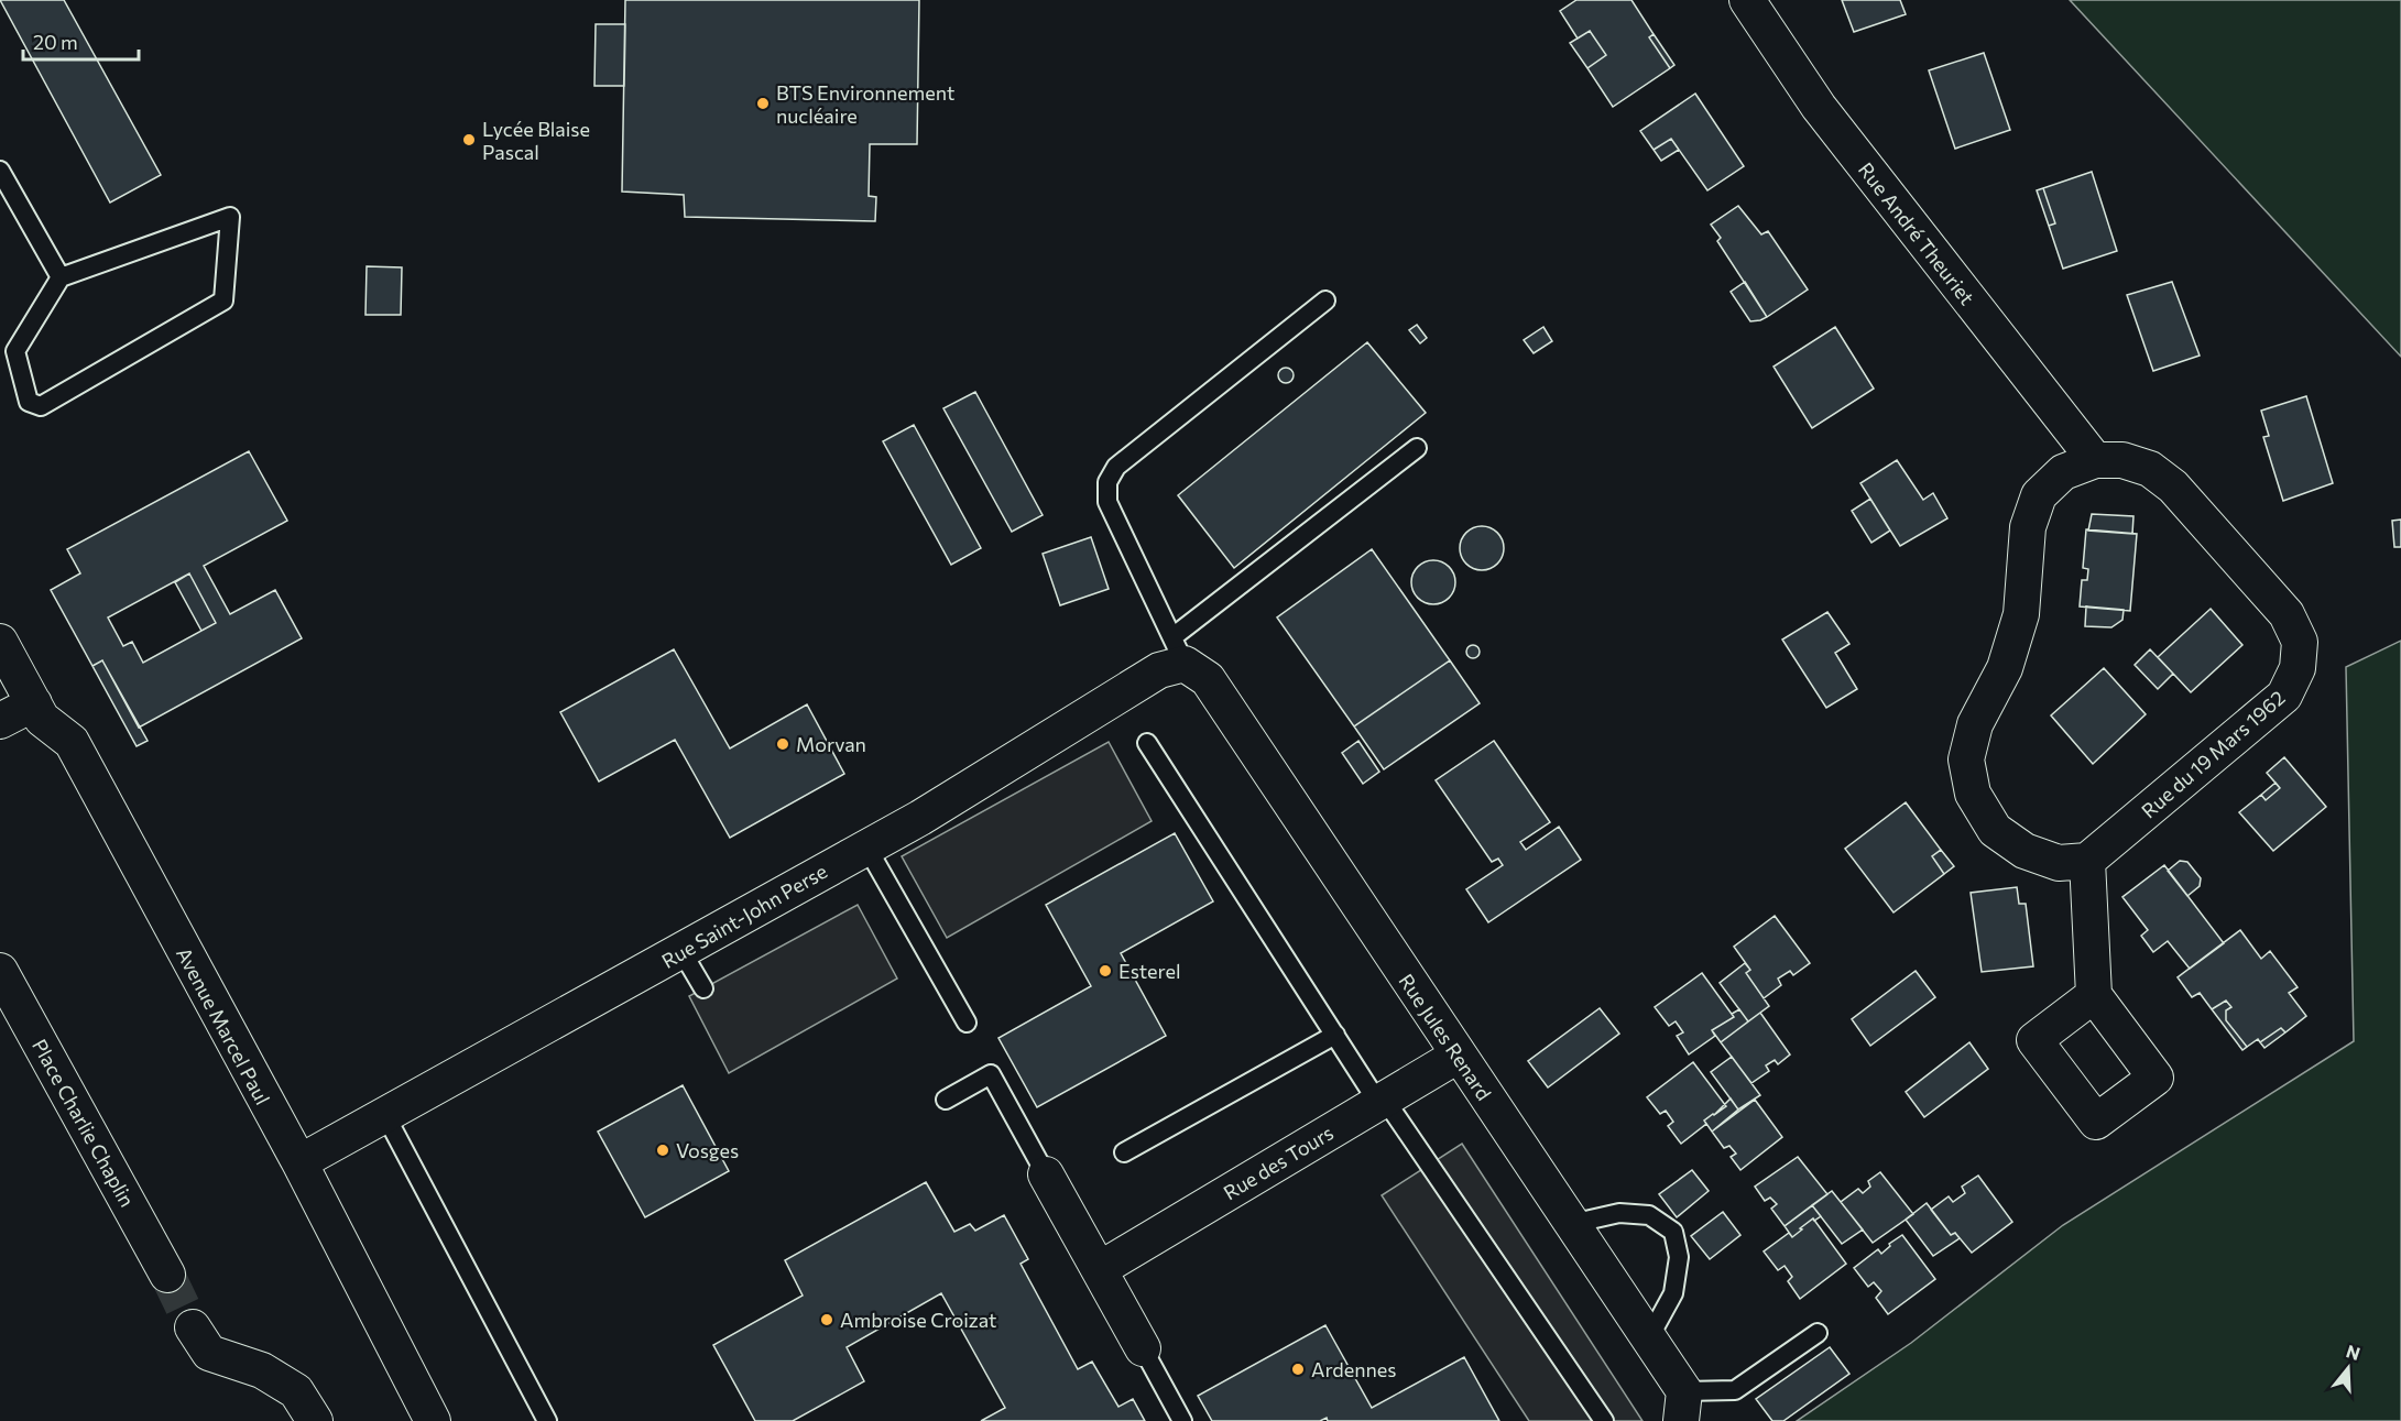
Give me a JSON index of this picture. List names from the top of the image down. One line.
{"streets":{"street":["Rue André Theuriet","Rue du 19 Mars 1962","Rue Saint-John Perse","Avenue Marcel Paul","Rue Jules Renard","Place Charlie Chaplin","Rue des Tours"]},"crossings":[["Rue André Theuriet","Rue du 19 Mars 1962"],["Rue Saint-John Perse","Avenue Marcel Paul"],["Rue Saint-John Perse","Rue Jules Renard"],["Rue Jules Renard","Rue des Tours"]],"places":["BTS Environnement nucléaire","Lycée Blaise Pascal","Morvan","Esterel","Vosges","Ambroise Croizat","Ardennes"],"scale_bar":"20 m","north":"top"}
